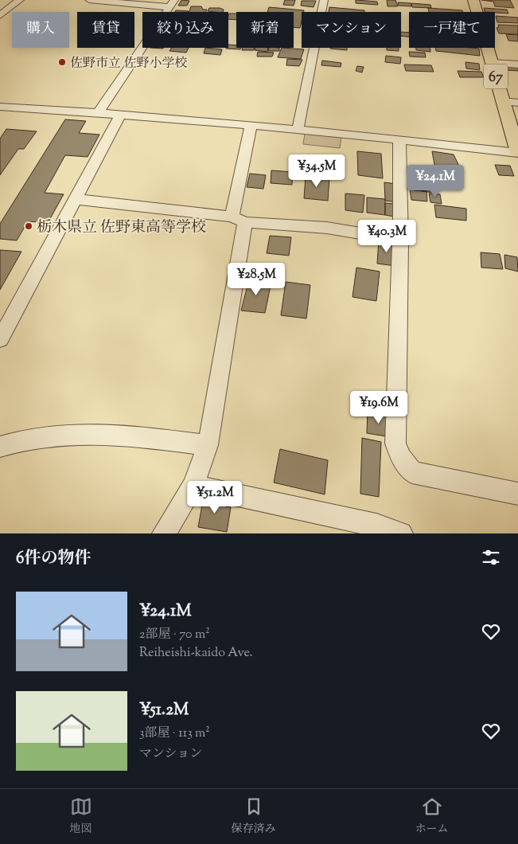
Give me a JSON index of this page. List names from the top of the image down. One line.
{"streets":{"main road":["67"]},"places":["佐野市立 佐野小学校","栃木県立 佐野東高等学校"],"page":{"chip":["購入","賃貸","絞り込み","新着","マンション","一戸建て"],"price":["¥34.5M","¥24.1M","¥40.3M","¥28.5M","¥19.6M","¥51.2M"],"heading":"6件の物件","list":[{"name":"¥24.1M","note":"2部屋 · 70 m² · Reiheishi-kaido Ave."},{"name":"¥51.2M","note":"3部屋 · 113 m² · マンション"}],"tabs":["地図","保存済み","ホーム"]}}
